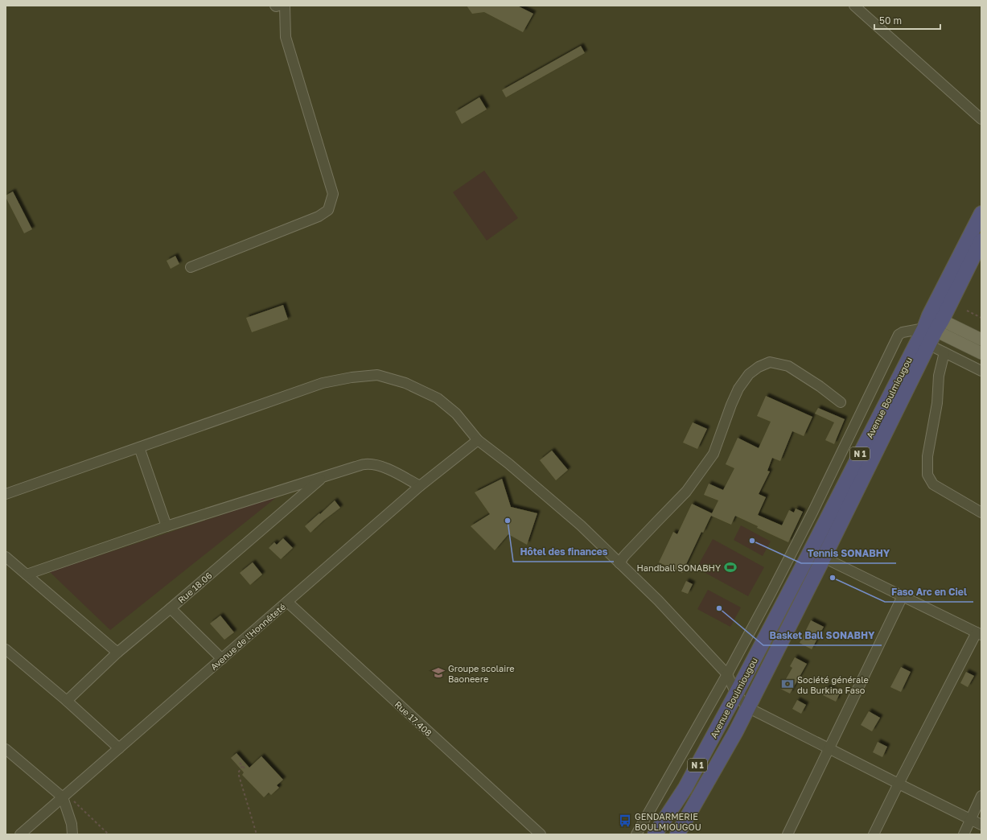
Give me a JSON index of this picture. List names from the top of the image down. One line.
{"streets":{"highway":["Avenue Boulmiougou","N 1"],"street":["Rue 18.06","Avenue de l'Honnêteté","Rue 17.408"]},"crossings":[["Avenue de l'Honnêteté","Rue 17.408"]],"places":{"other":["Hôtel des finances","Tennis SONABHY","Faso Arc en Ciel","Basket Ball SONABHY"],"sports":["Handball SONABHY"],"school or university":["Groupe scolaire Baoneere"],"bank":["Société générale du Burkina Faso"],"bus stop":["GENDARMERIE BOULMIOUGOU"]},"scale_bar":"50 m"}
